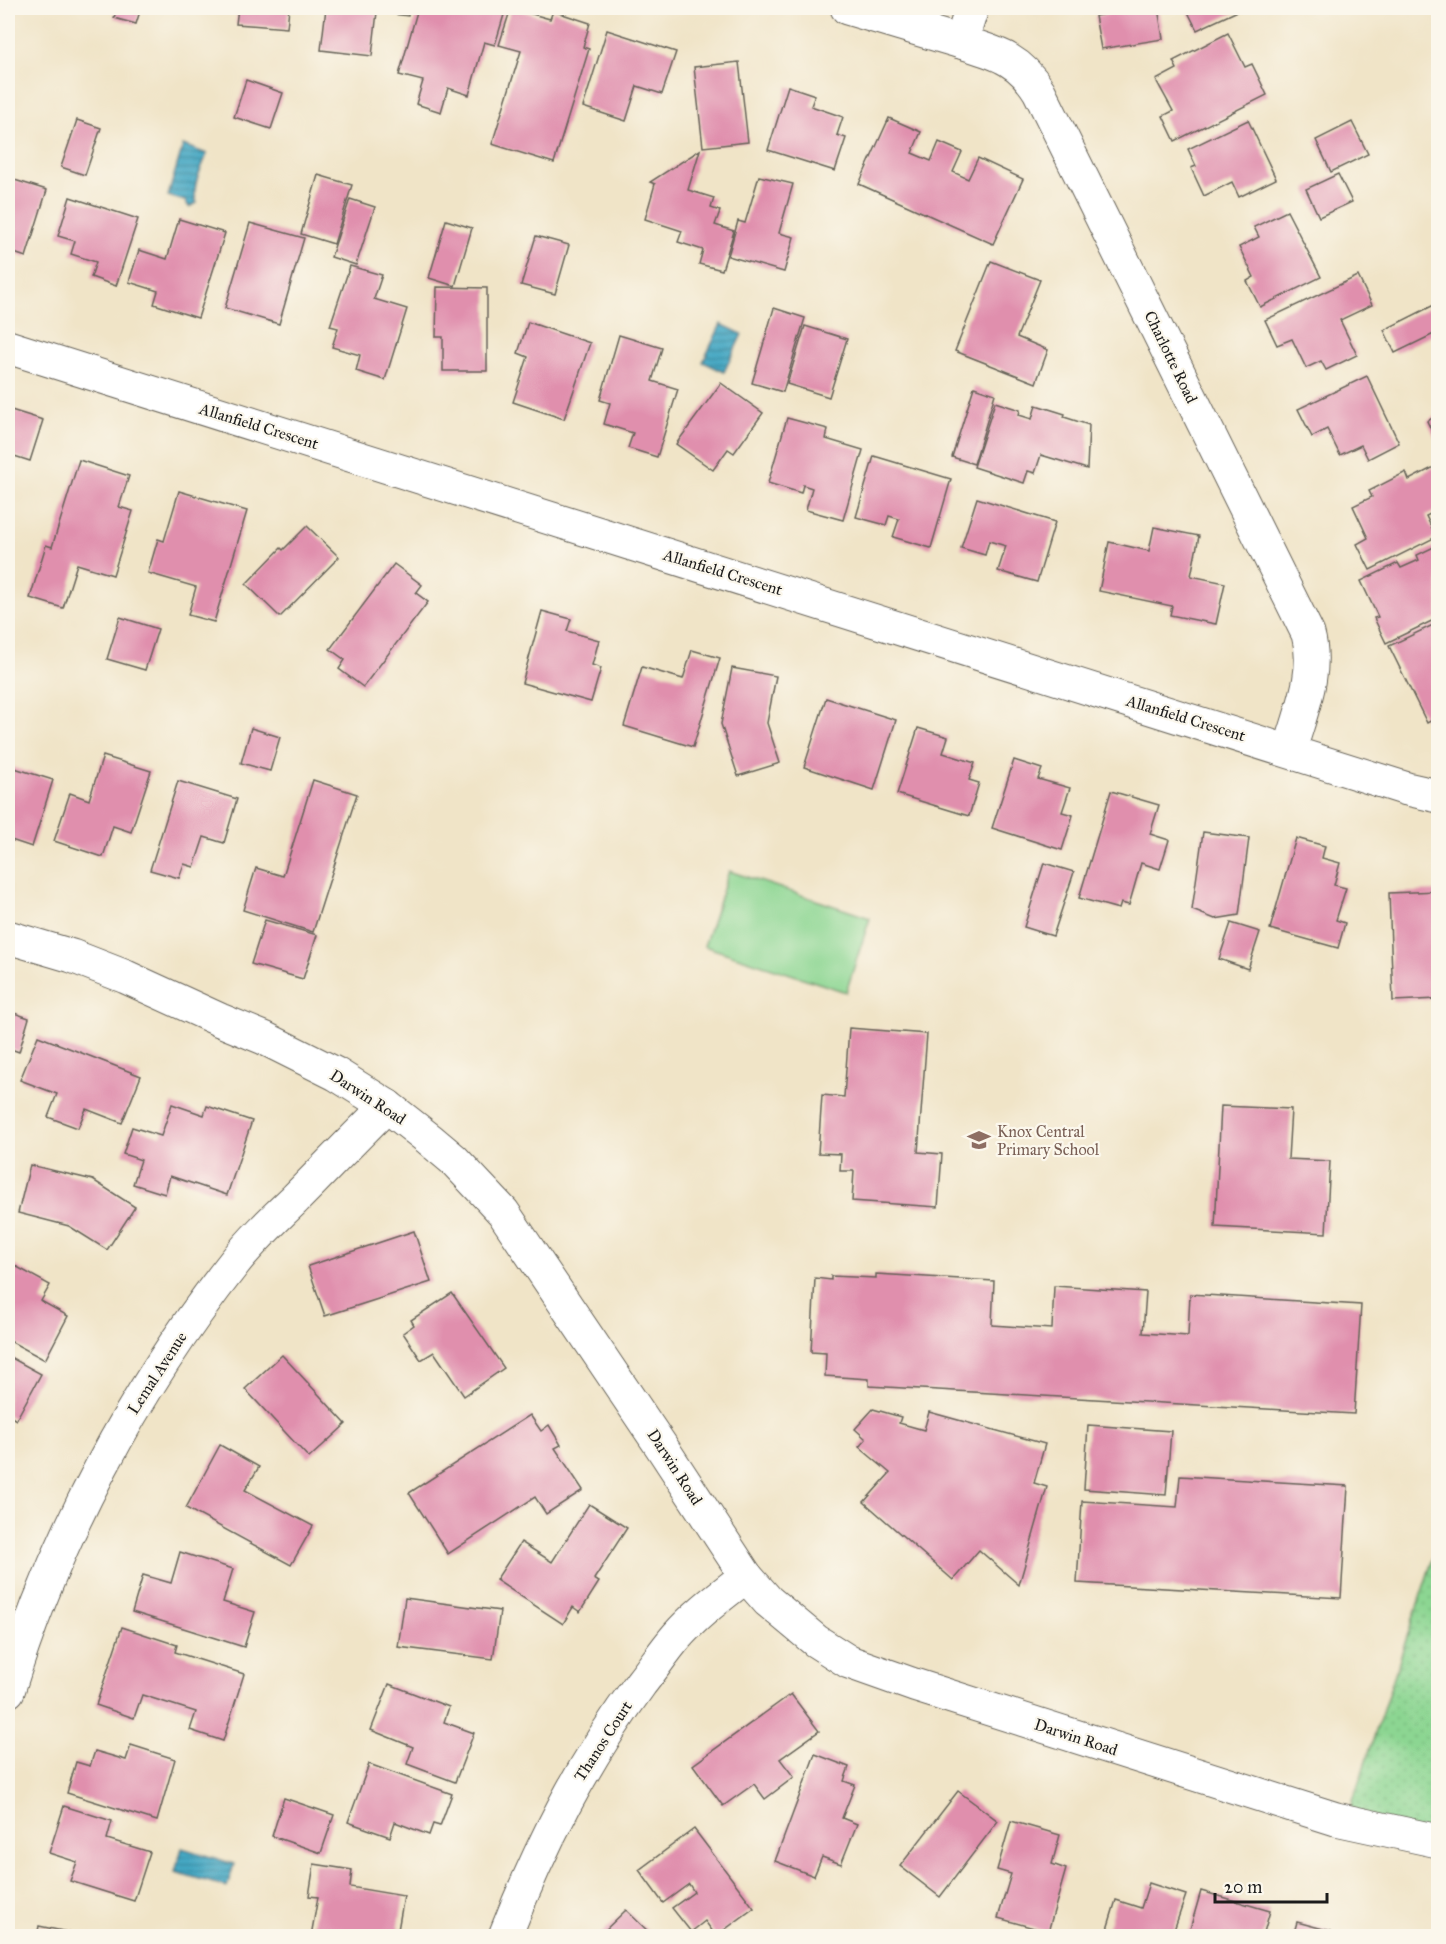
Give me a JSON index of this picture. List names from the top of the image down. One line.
{"streets":{"street":["Charlotte Road","Allanfield Crescent","Darwin Road","Lemal Avenue","Thanos Court"]},"crossings":[["Charlotte Road","Allanfield Crescent"],["Darwin Road","Lemal Avenue"],["Darwin Road","Thanos Court"]],"places":{"school or university":["Knox Central Primary School"]},"scale_bar":"20 m"}
